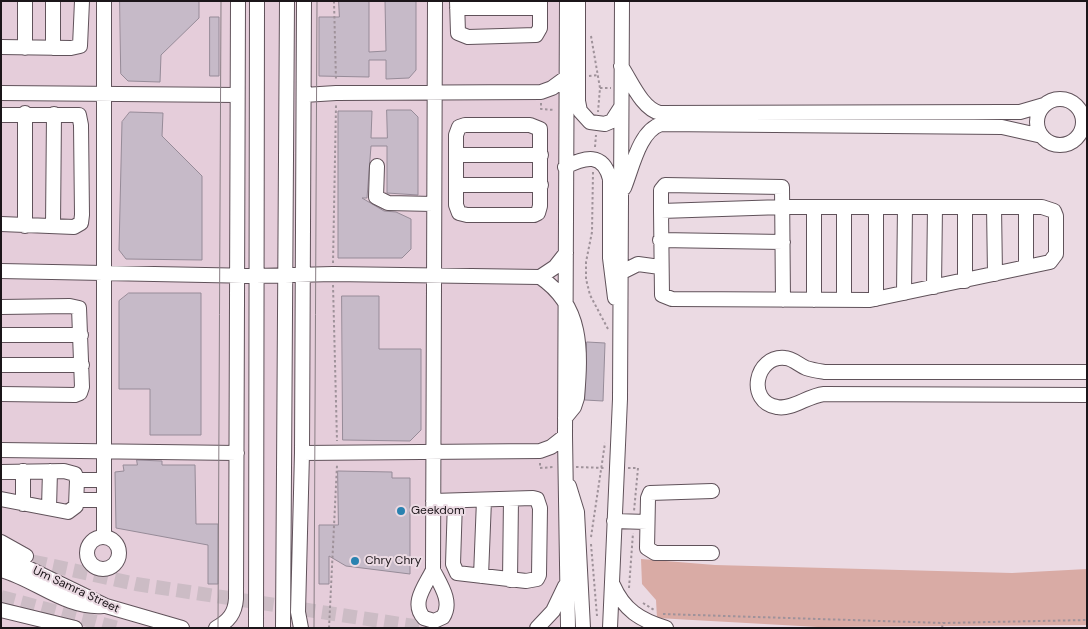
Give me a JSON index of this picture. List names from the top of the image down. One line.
{"streets":{"street":["Um Samra Street"]},"places":["Geekdom","Chry Chry"]}
